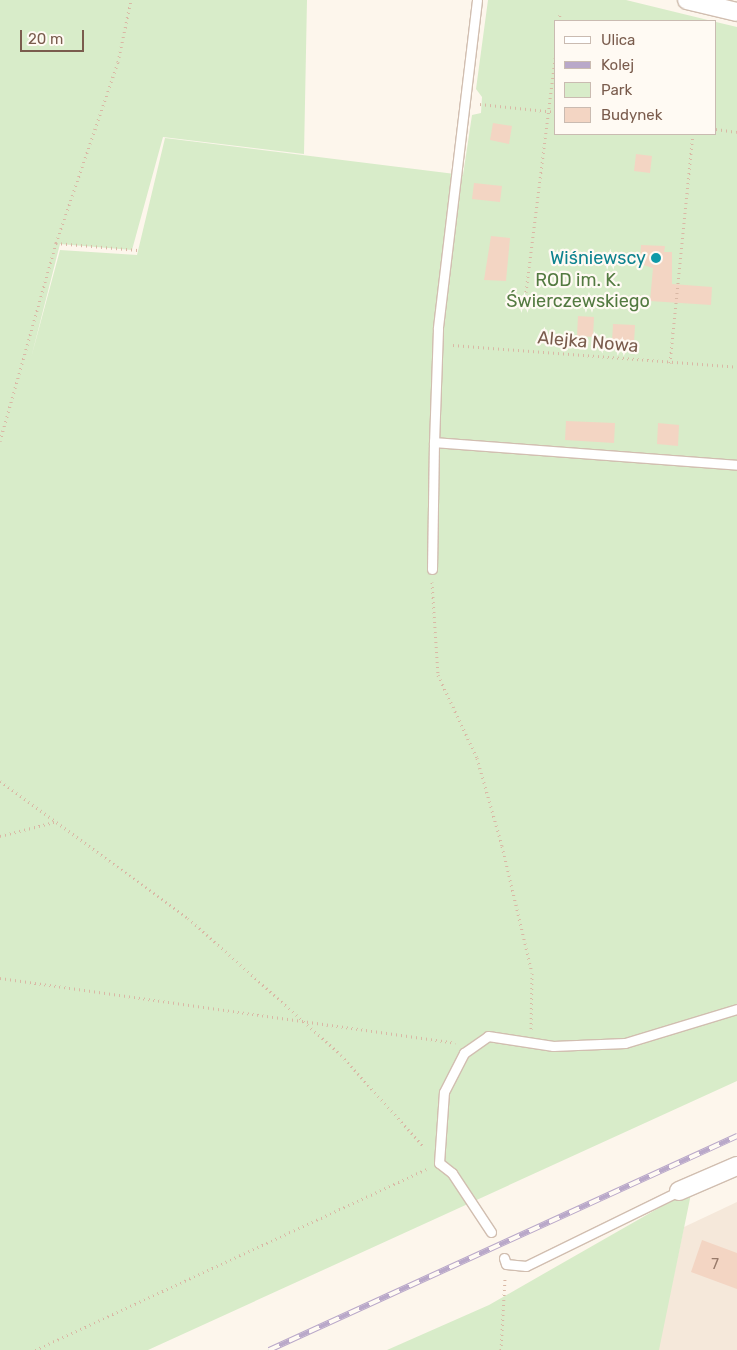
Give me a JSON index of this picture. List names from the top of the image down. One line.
{"streets":{"path":["Alejka Nowa"]},"parks":["ROD im. K. Świerczewskiego"],"places":["Wiśniewscy"],"house_numbers":["7"],"legend":["Ulica","Kolej","Park","Budynek"],"scale_bar":"20 m"}
